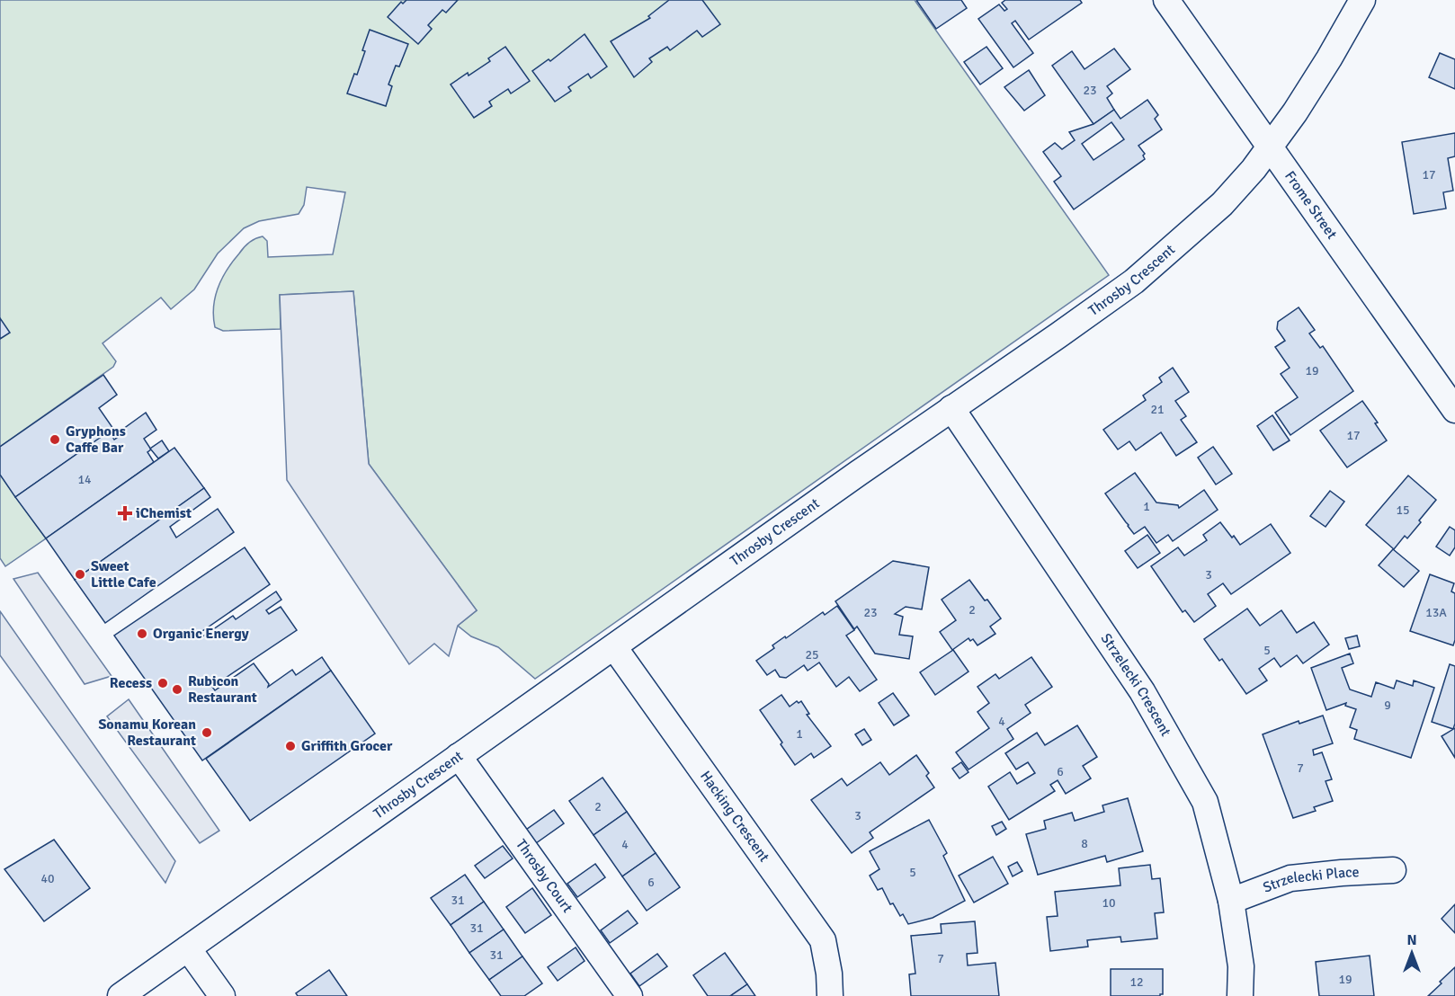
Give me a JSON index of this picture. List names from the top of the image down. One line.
{"streets":{"street":["Frome Street","Throsby Crescent","Strzelecki Crescent","Hacking Crescent","Throsby Court","Strzelecki Place"]},"crossings":[["Frome Street","Throsby Crescent"],["Throsby Crescent","Strzelecki Crescent"],["Throsby Crescent","Hacking Crescent"],["Throsby Crescent","Throsby Court"],["Strzelecki Crescent","Strzelecki Place"]],"places":{"other":["Gryphons Caffe Bar","Sweet Little Cafe","Organic Energy","Recess","Rubicon Restaurant","Sonamu Korean Restaurant","Griffith Grocer"],"health":["iChemist"]},"house_numbers":["23","17","19","21","17","14","1","15","3","2","23","13A","5","25","9","4","1","7","6","2","3","8","4","5","40","6","31","10","31","31","7","19","12"],"north":"top"}
